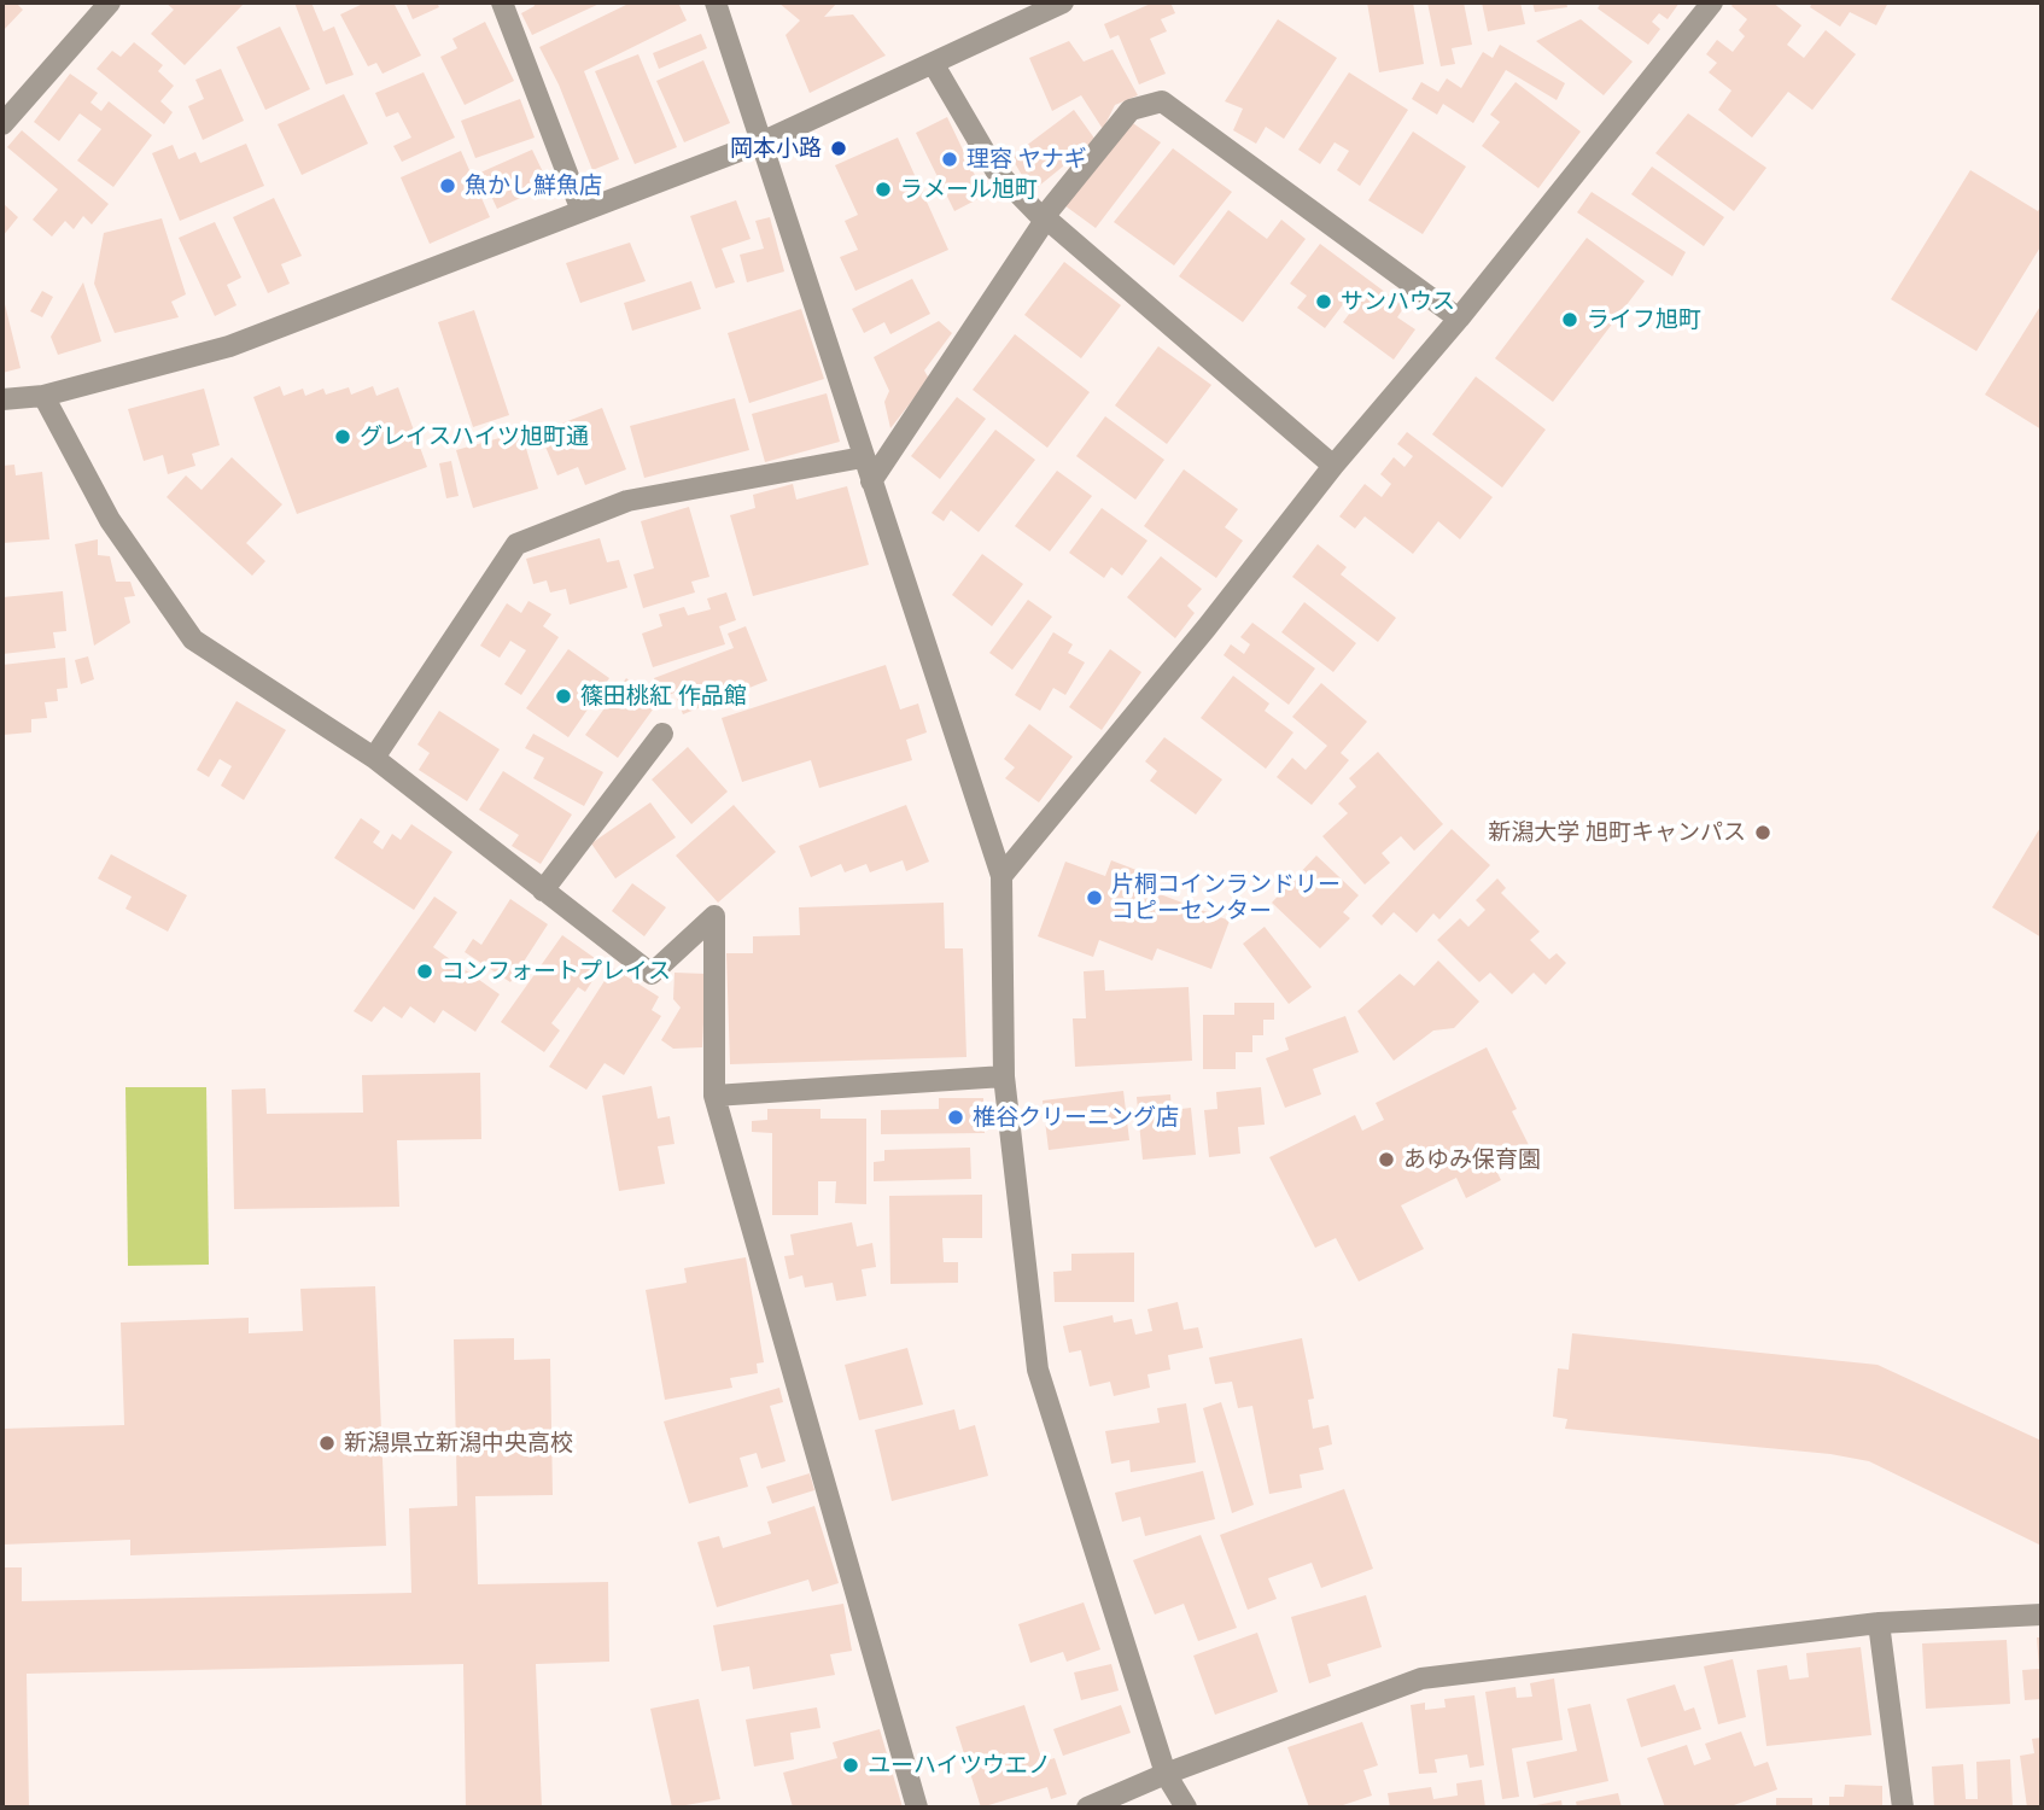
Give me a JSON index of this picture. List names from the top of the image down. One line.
{"places":["岡本小路","理容 ヤナギ","魚かし鮮魚店","ラメール旭町","サンハウス","ライフ旭町","グレイスハイツ旭町通","篠田桃紅 作品館","新潟大学 旭町キャンパス","片桐コインランドリー コピーセンター","コンフォートプレイス","椎谷クリーニング店","あゆみ保育園","新潟県立新潟中央高校","ユーハイツウエノ"]}
